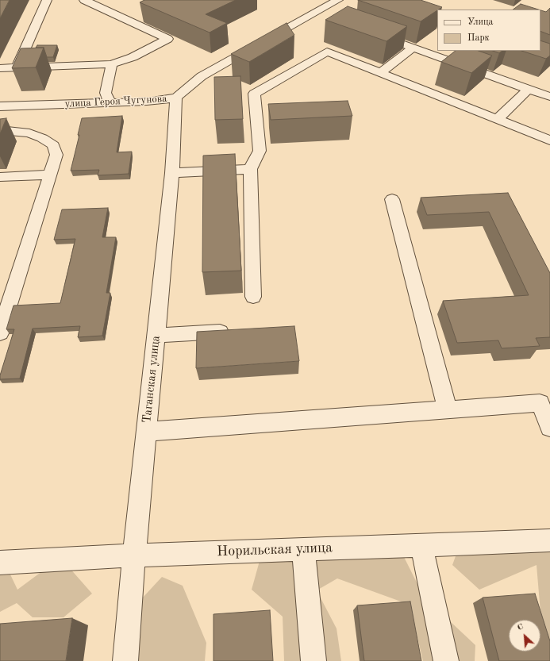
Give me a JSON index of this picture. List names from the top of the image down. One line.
{"streets":{"street":["улица Героя Чугунова","Таганская улица","Норильская улица"]},"crossings":[["улица Героя Чугунова","Таганская улица"],["Таганская улица","Норильская улица"]],"legend":["Улица","Парк"],"north":"top left"}
